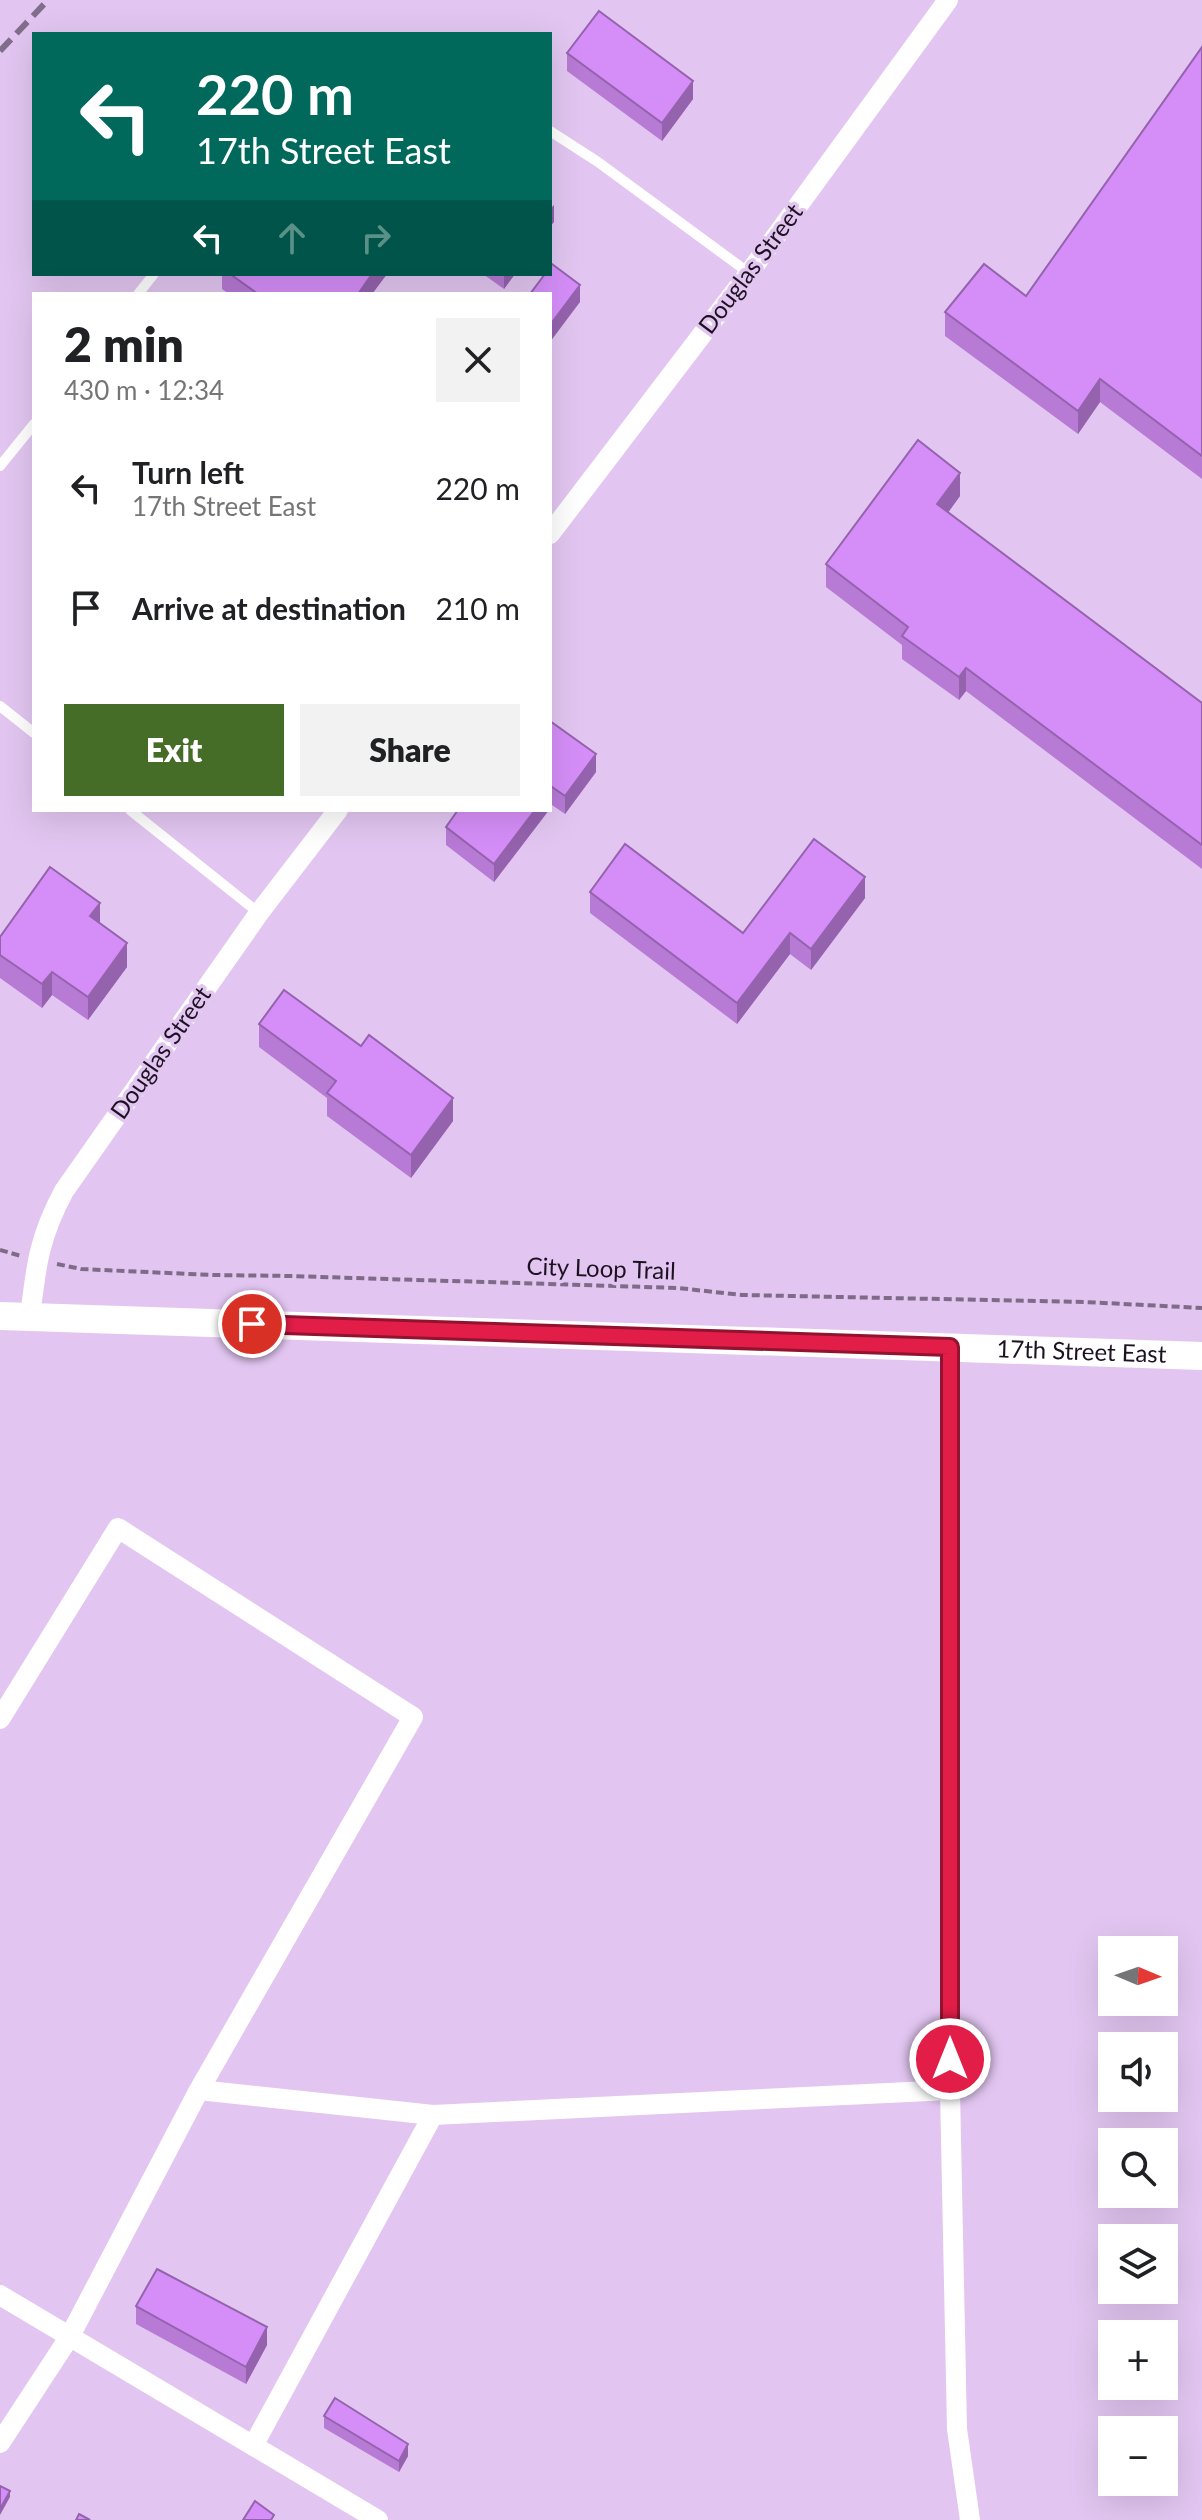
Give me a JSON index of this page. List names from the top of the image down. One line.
{"streets":{"main road":["17th Street East"],"street":["Douglas Street"],"path":["City Loop Trail"]},"crossings":[["Douglas Street","City Loop Trail"],["Douglas Street","17th Street East"]],"north":"right","page":{"turn":["220 m","17th Street East"],"heading":["2 min","430 m · 12:34"],"list":[{"name":"Turn left","note":"17th Street East","value":"220 m"},{"name":"Arrive at destination","value":"210 m"}],"buttons":["Exit","Share"],"map_buttons":["+","−"]}}
